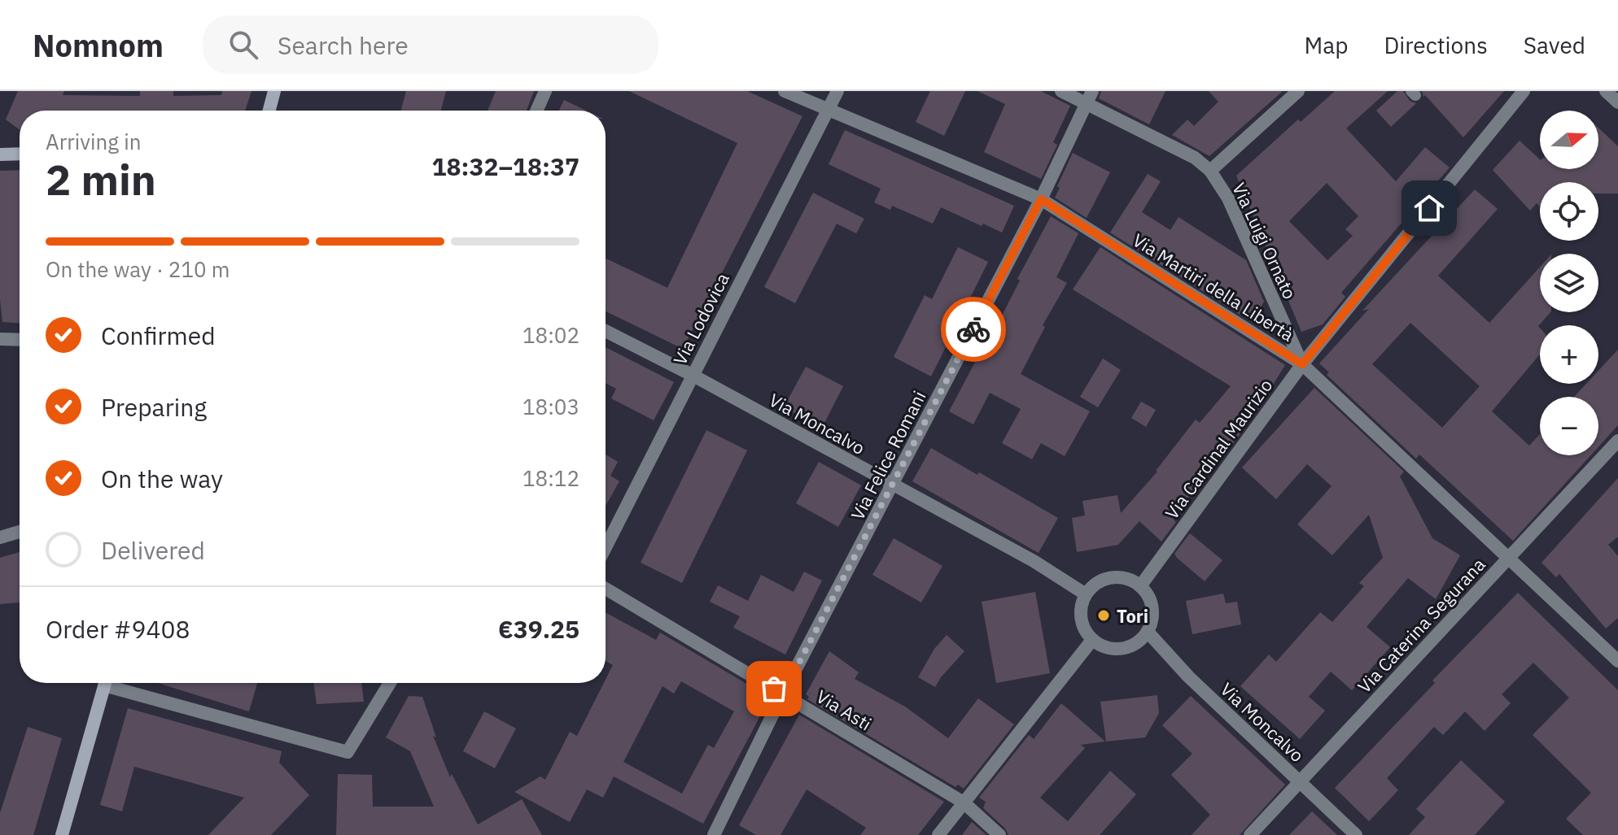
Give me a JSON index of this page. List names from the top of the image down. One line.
{"streets":{"street":["Via Luigi Ornato","Via Martiri della Libertà","Via Lodovica","Via Moncalvo","Via Cardinal Maurizio","Via Felice Romani","Via Caterina Segurana","Via Asti"]},"crossings":[["Via Luigi Ornato","Via Martiri della Libertà"],["Via Luigi Ornato","Via Cardinal Maurizio"],["Via Martiri della Libertà","Via Lodovica"],["Via Martiri della Libertà","Via Cardinal Maurizio"],["Via Martiri della Libertà","Via Felice Romani"],["Via Martiri della Libertà","Via Caterina Segurana"],["Via Lodovica","Via Moncalvo"],["Via Moncalvo","Via Cardinal Maurizio"],["Via Moncalvo","Via Felice Romani"],["Via Moncalvo","Via Caterina Segurana"],["Via Felice Romani","Via Asti"]],"places":["Tori"],"north":"right","page":{"header":"Nomnom","search":"Search here","nav":["Map","Directions","Saved"],"map_buttons":["+","−"],"heading":["2 min","Arriving in","18:32–18:37"],"panel":["Order #9408","€39.25"],"bar":"On the way · 210 m","list":[["Confirmed","18:02"],["Preparing","18:03"],["On the way","18:12"],"Delivered"]}}
